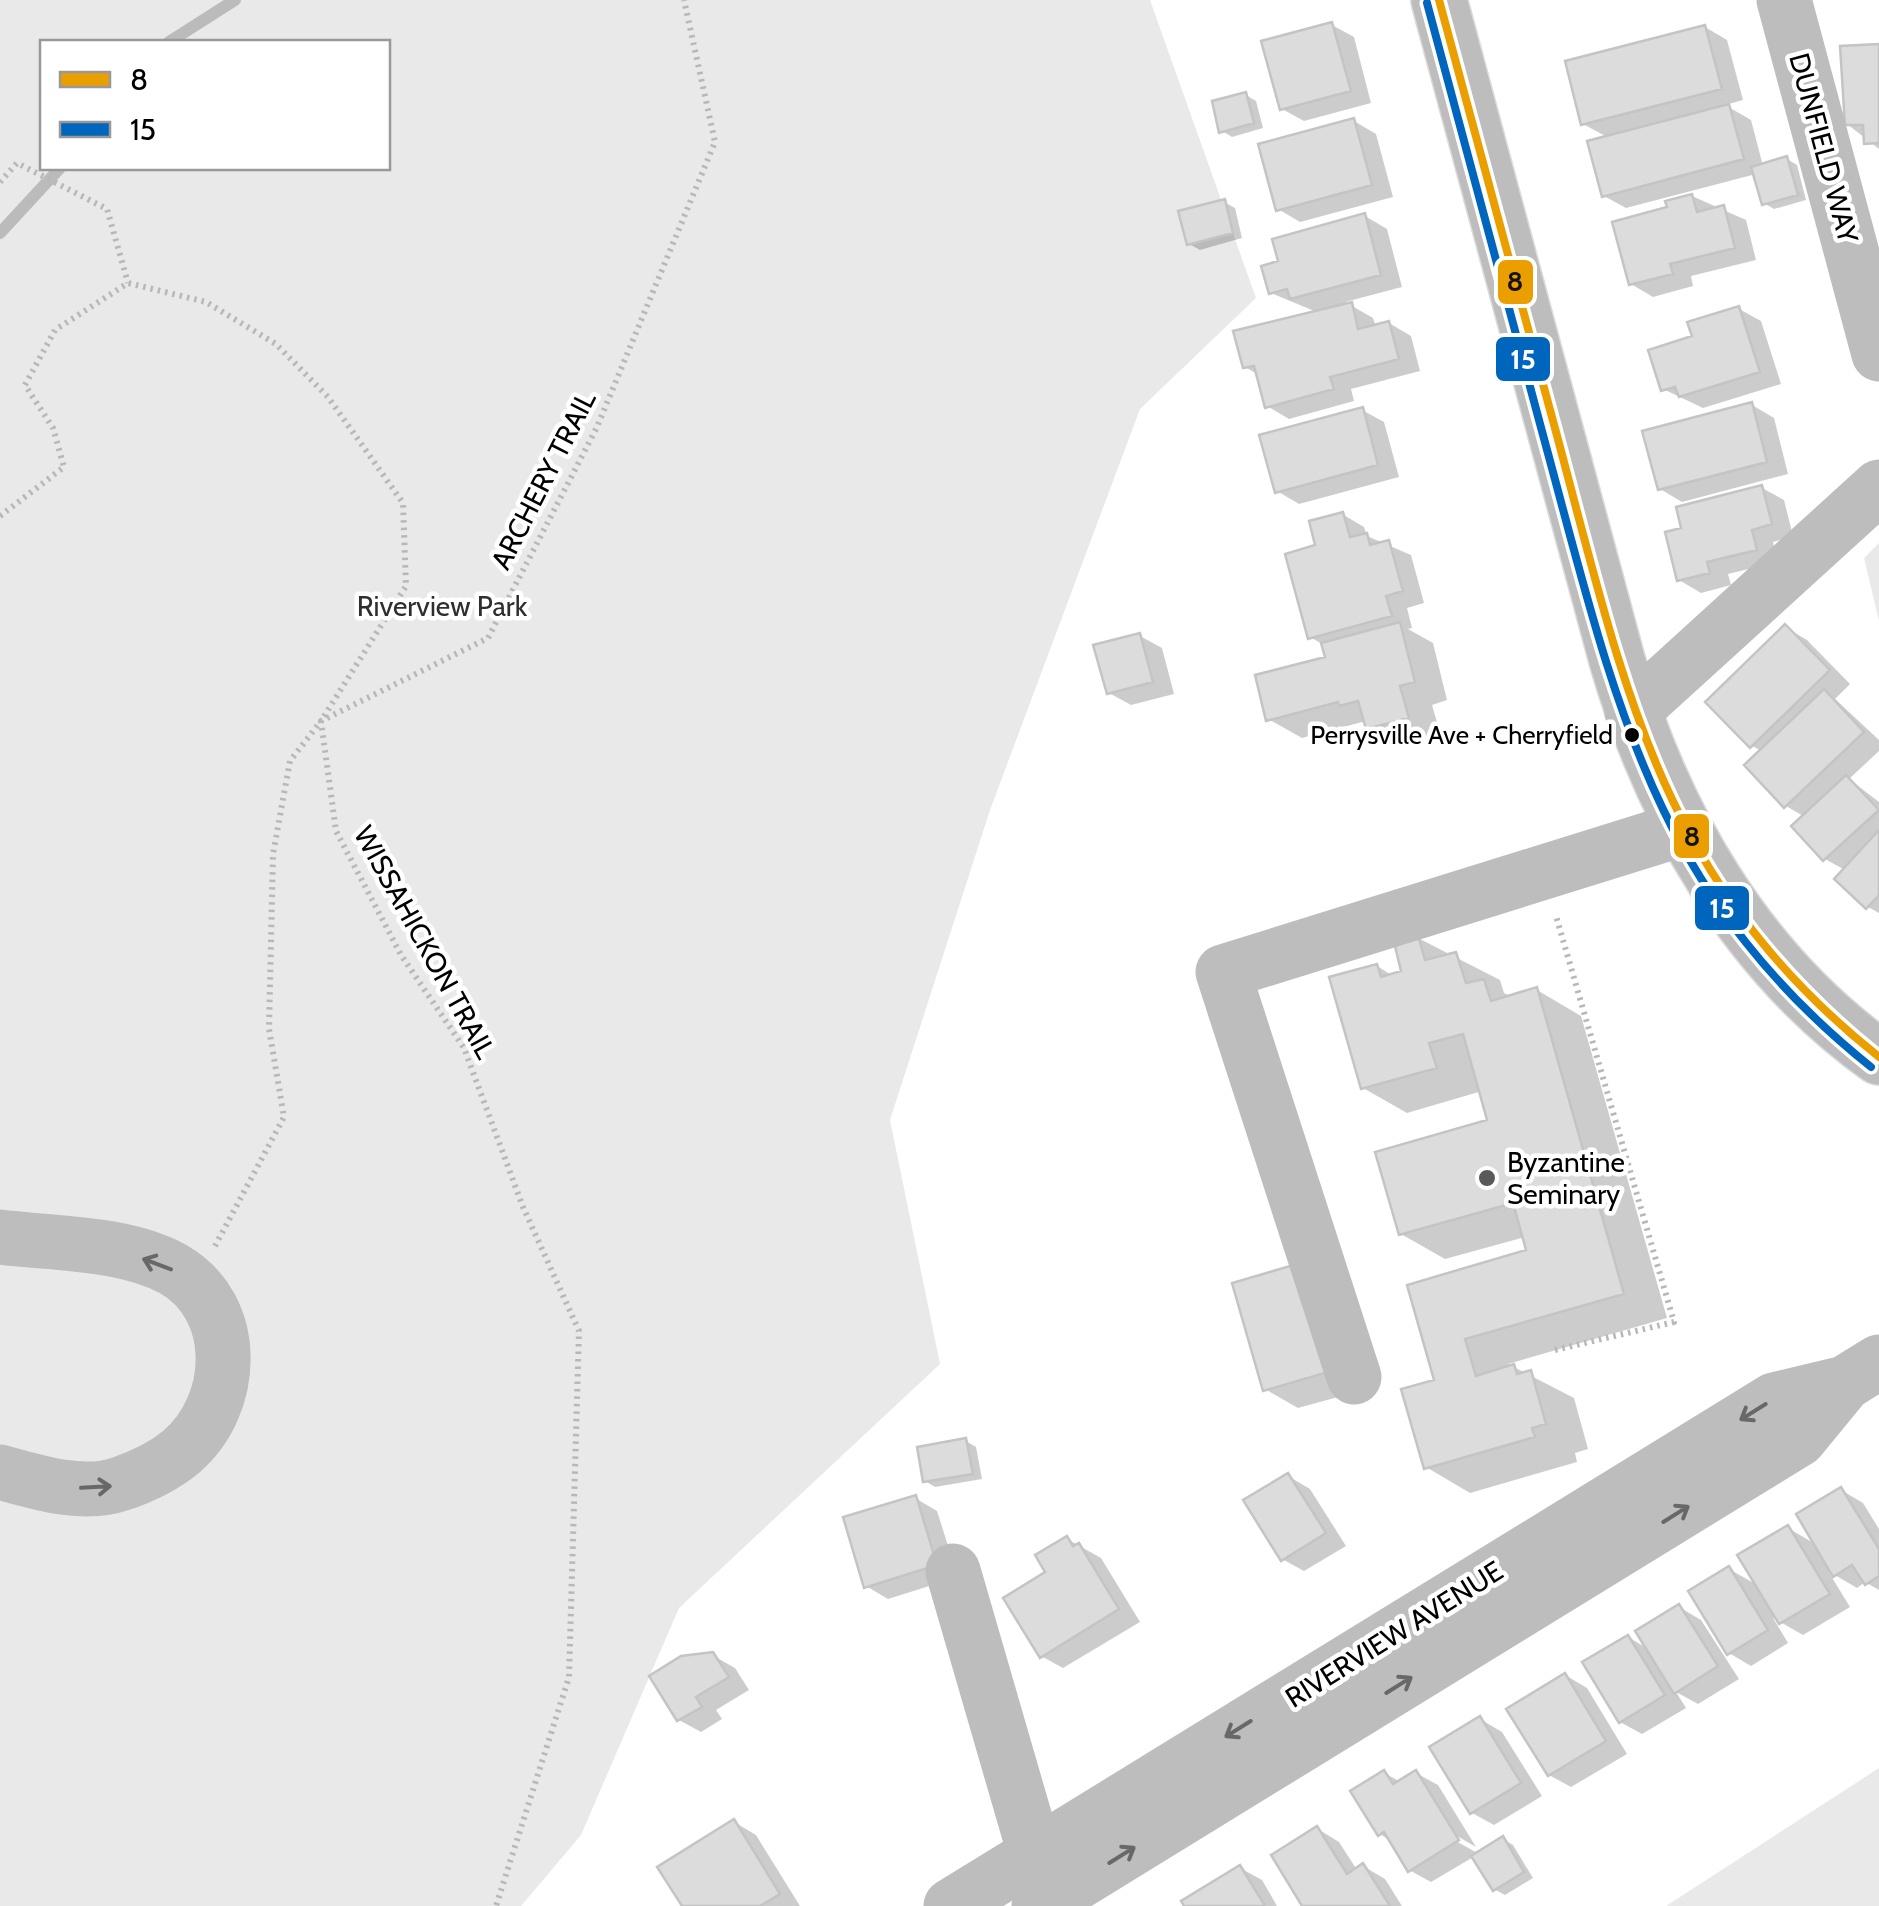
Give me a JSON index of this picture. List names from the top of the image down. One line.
{"streets":{"street":["DUNFIELD WAY","RIVERVIEW AVENUE"],"path":["ARCHERY TRAIL","WISSAHICKON TRAIL"]},"crossings":[["ARCHERY TRAIL","WISSAHICKON TRAIL"]],"parks":["Riverview Park"],"places":["Perrysville Ave + Cherryfield","Byzantine Seminary"],"lines":["transit line 8","transit line 15"],"legend":["8","15"]}
